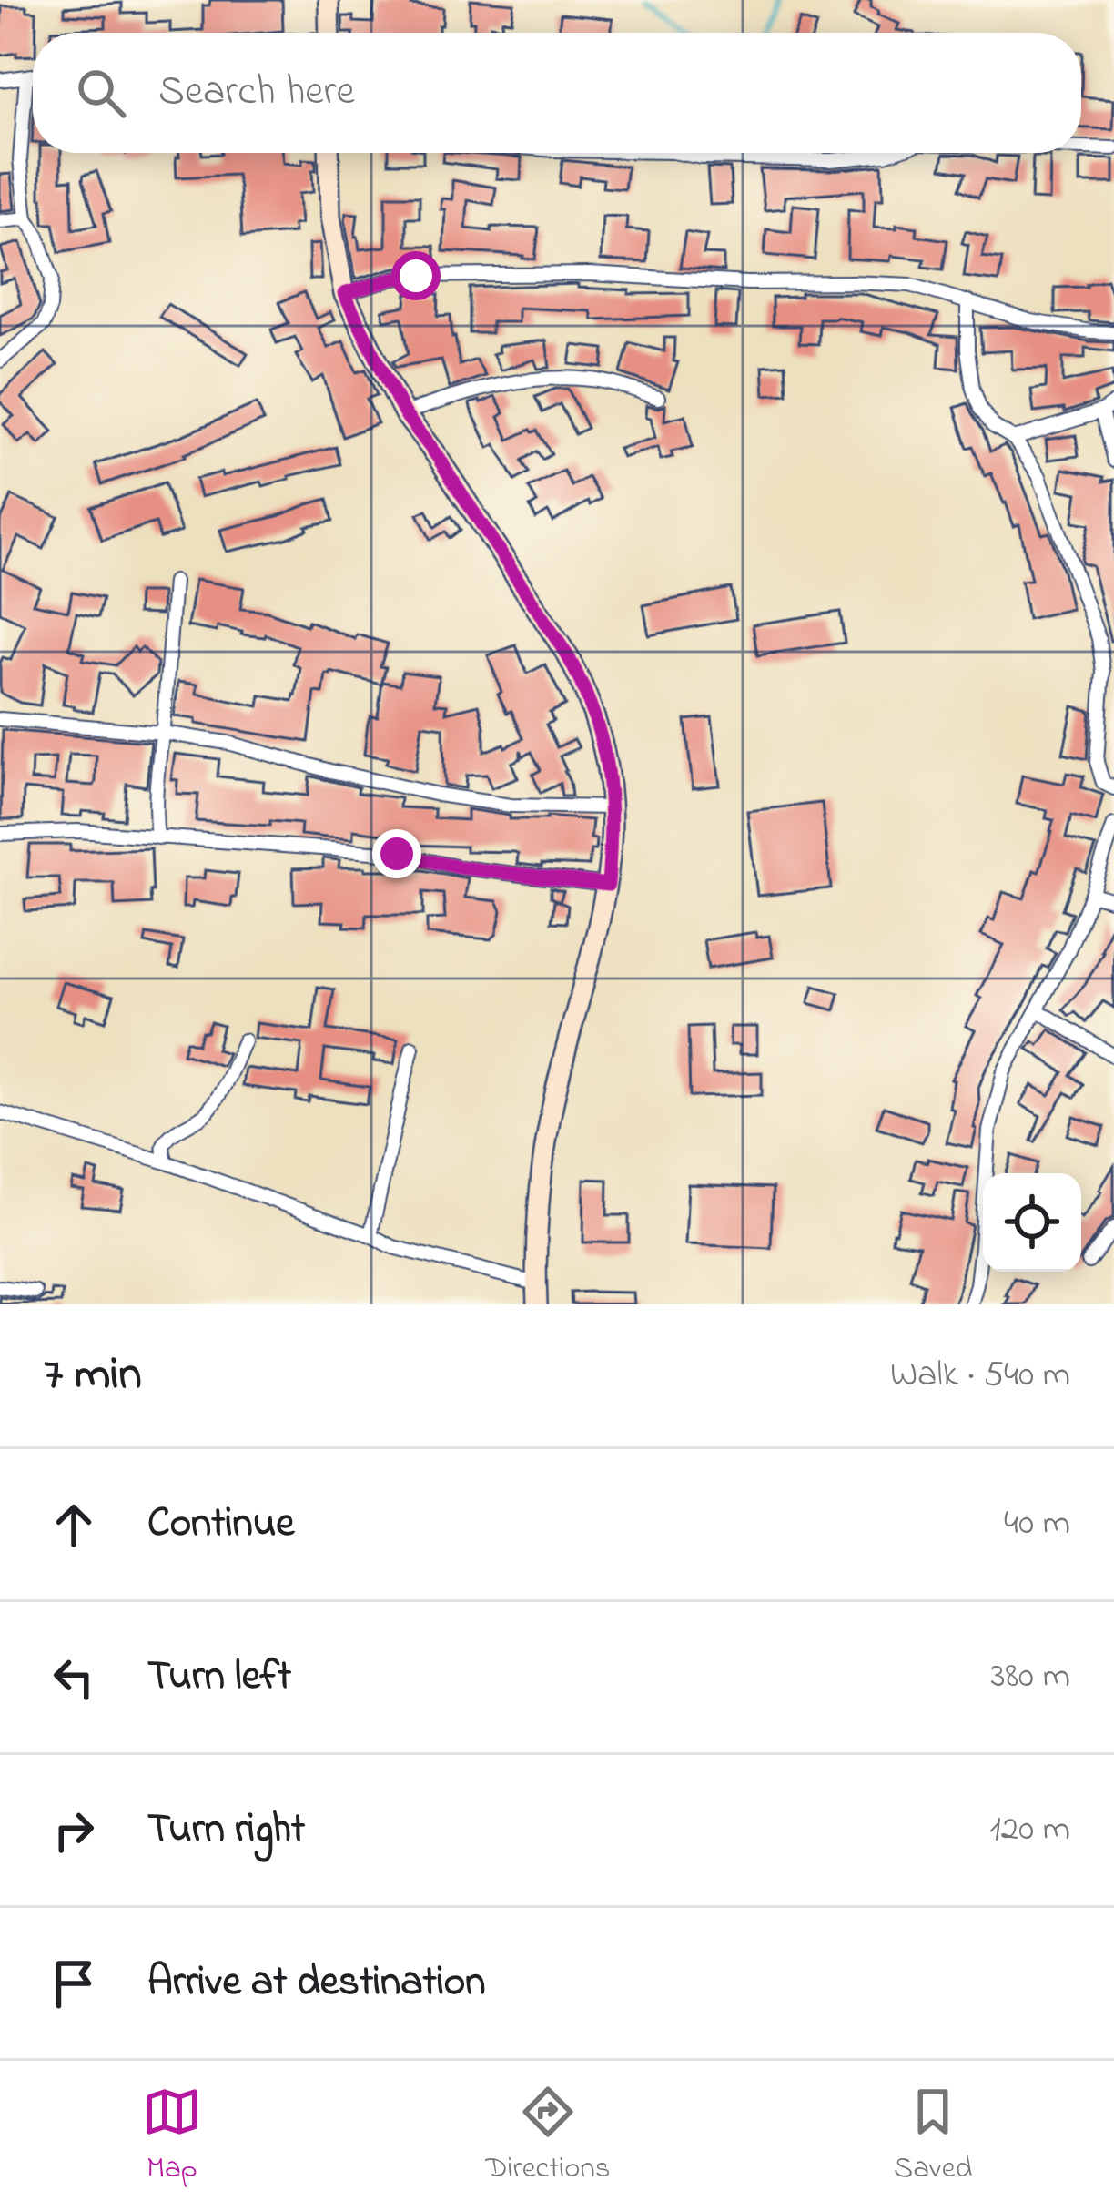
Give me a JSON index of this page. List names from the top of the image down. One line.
{"page":{"search":"Search here","heading":["7 min","Walk · 540 m"],"list":[["Continue","40 m"],["Turn left","380 m"],["Turn right","120 m"],"Arrive at destination"],"nav":["Map","Directions","Saved"]}}
